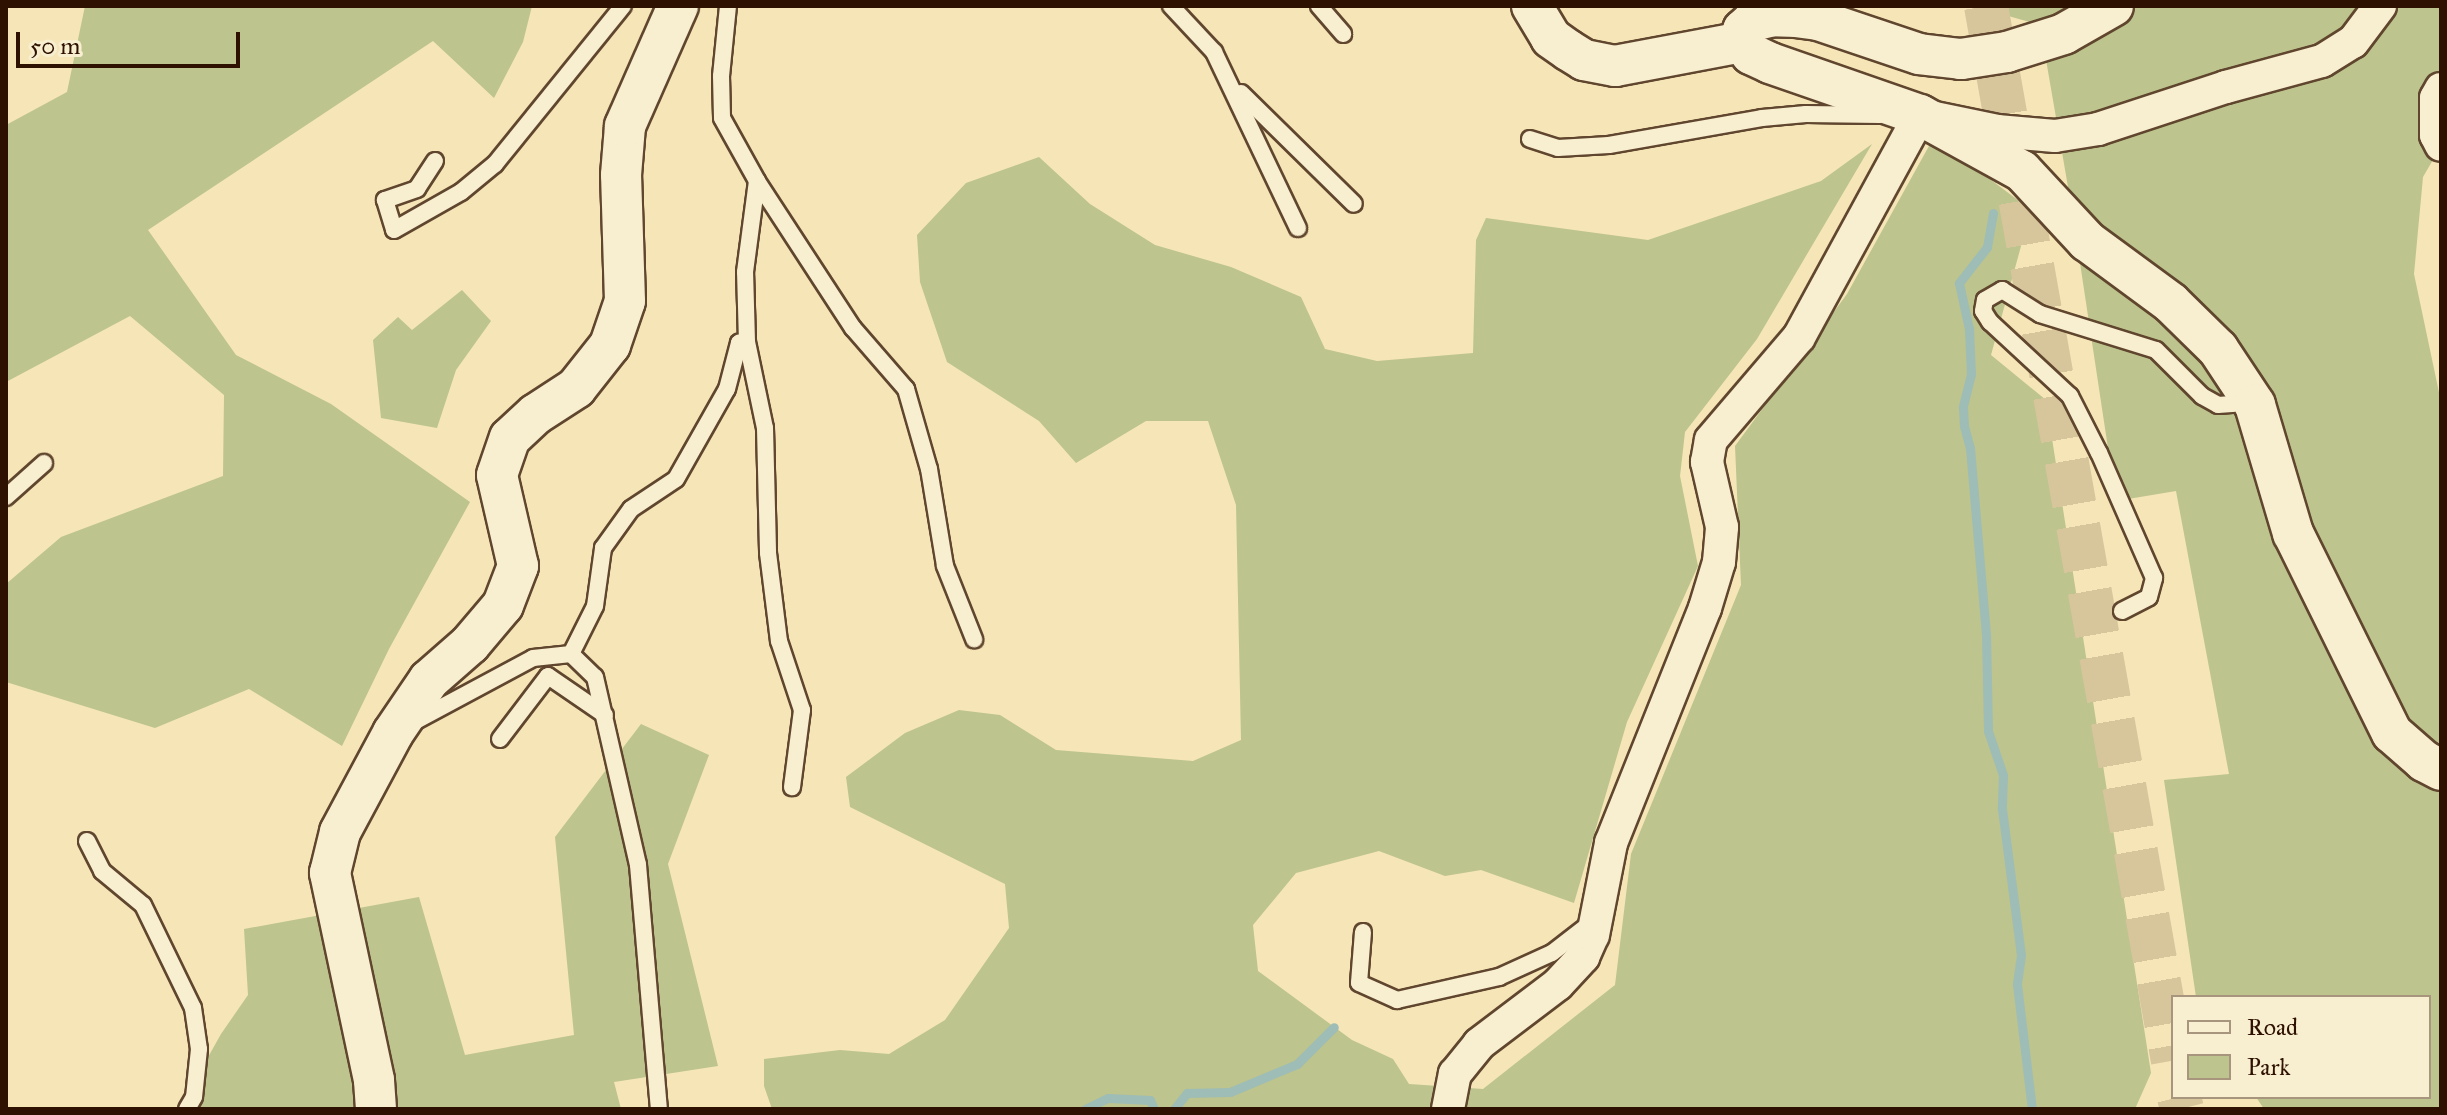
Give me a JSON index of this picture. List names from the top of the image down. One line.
{"legend":["Road","Park"],"scale_bar":"50 m"}
